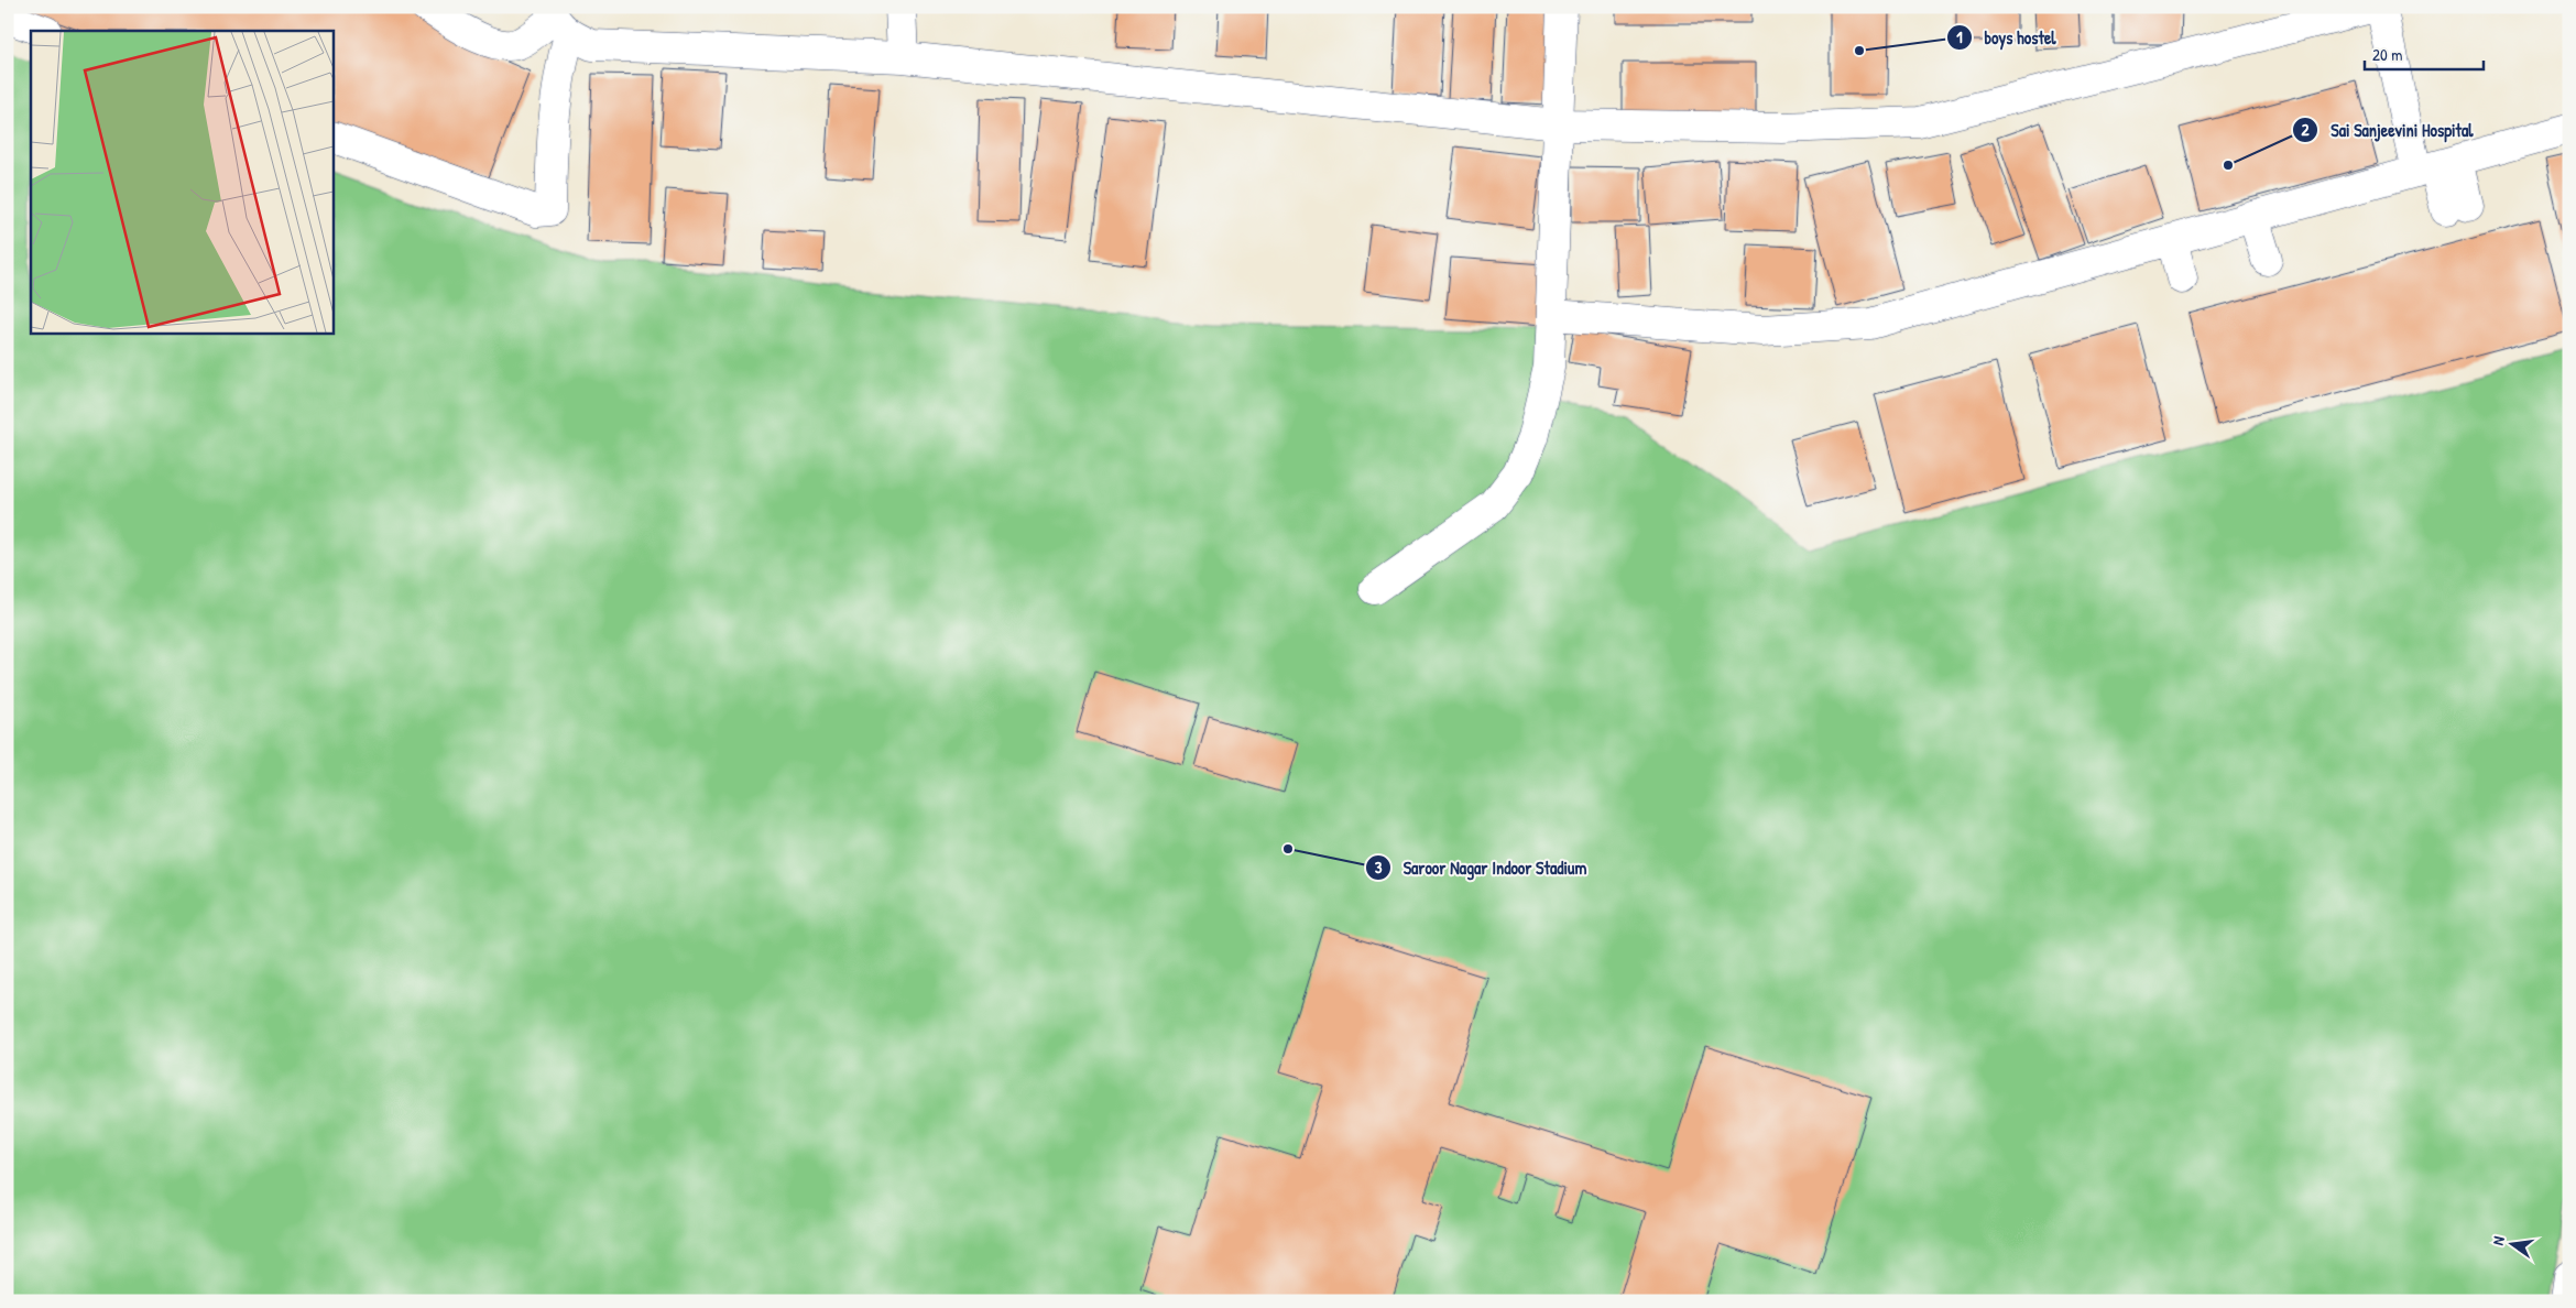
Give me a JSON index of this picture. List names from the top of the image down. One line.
{"places":["boys hostel","Sai Sanjeevini Hospital","Saroor Nagar Indoor Stadium"],"scale_bar":"20 m","north":"left"}
